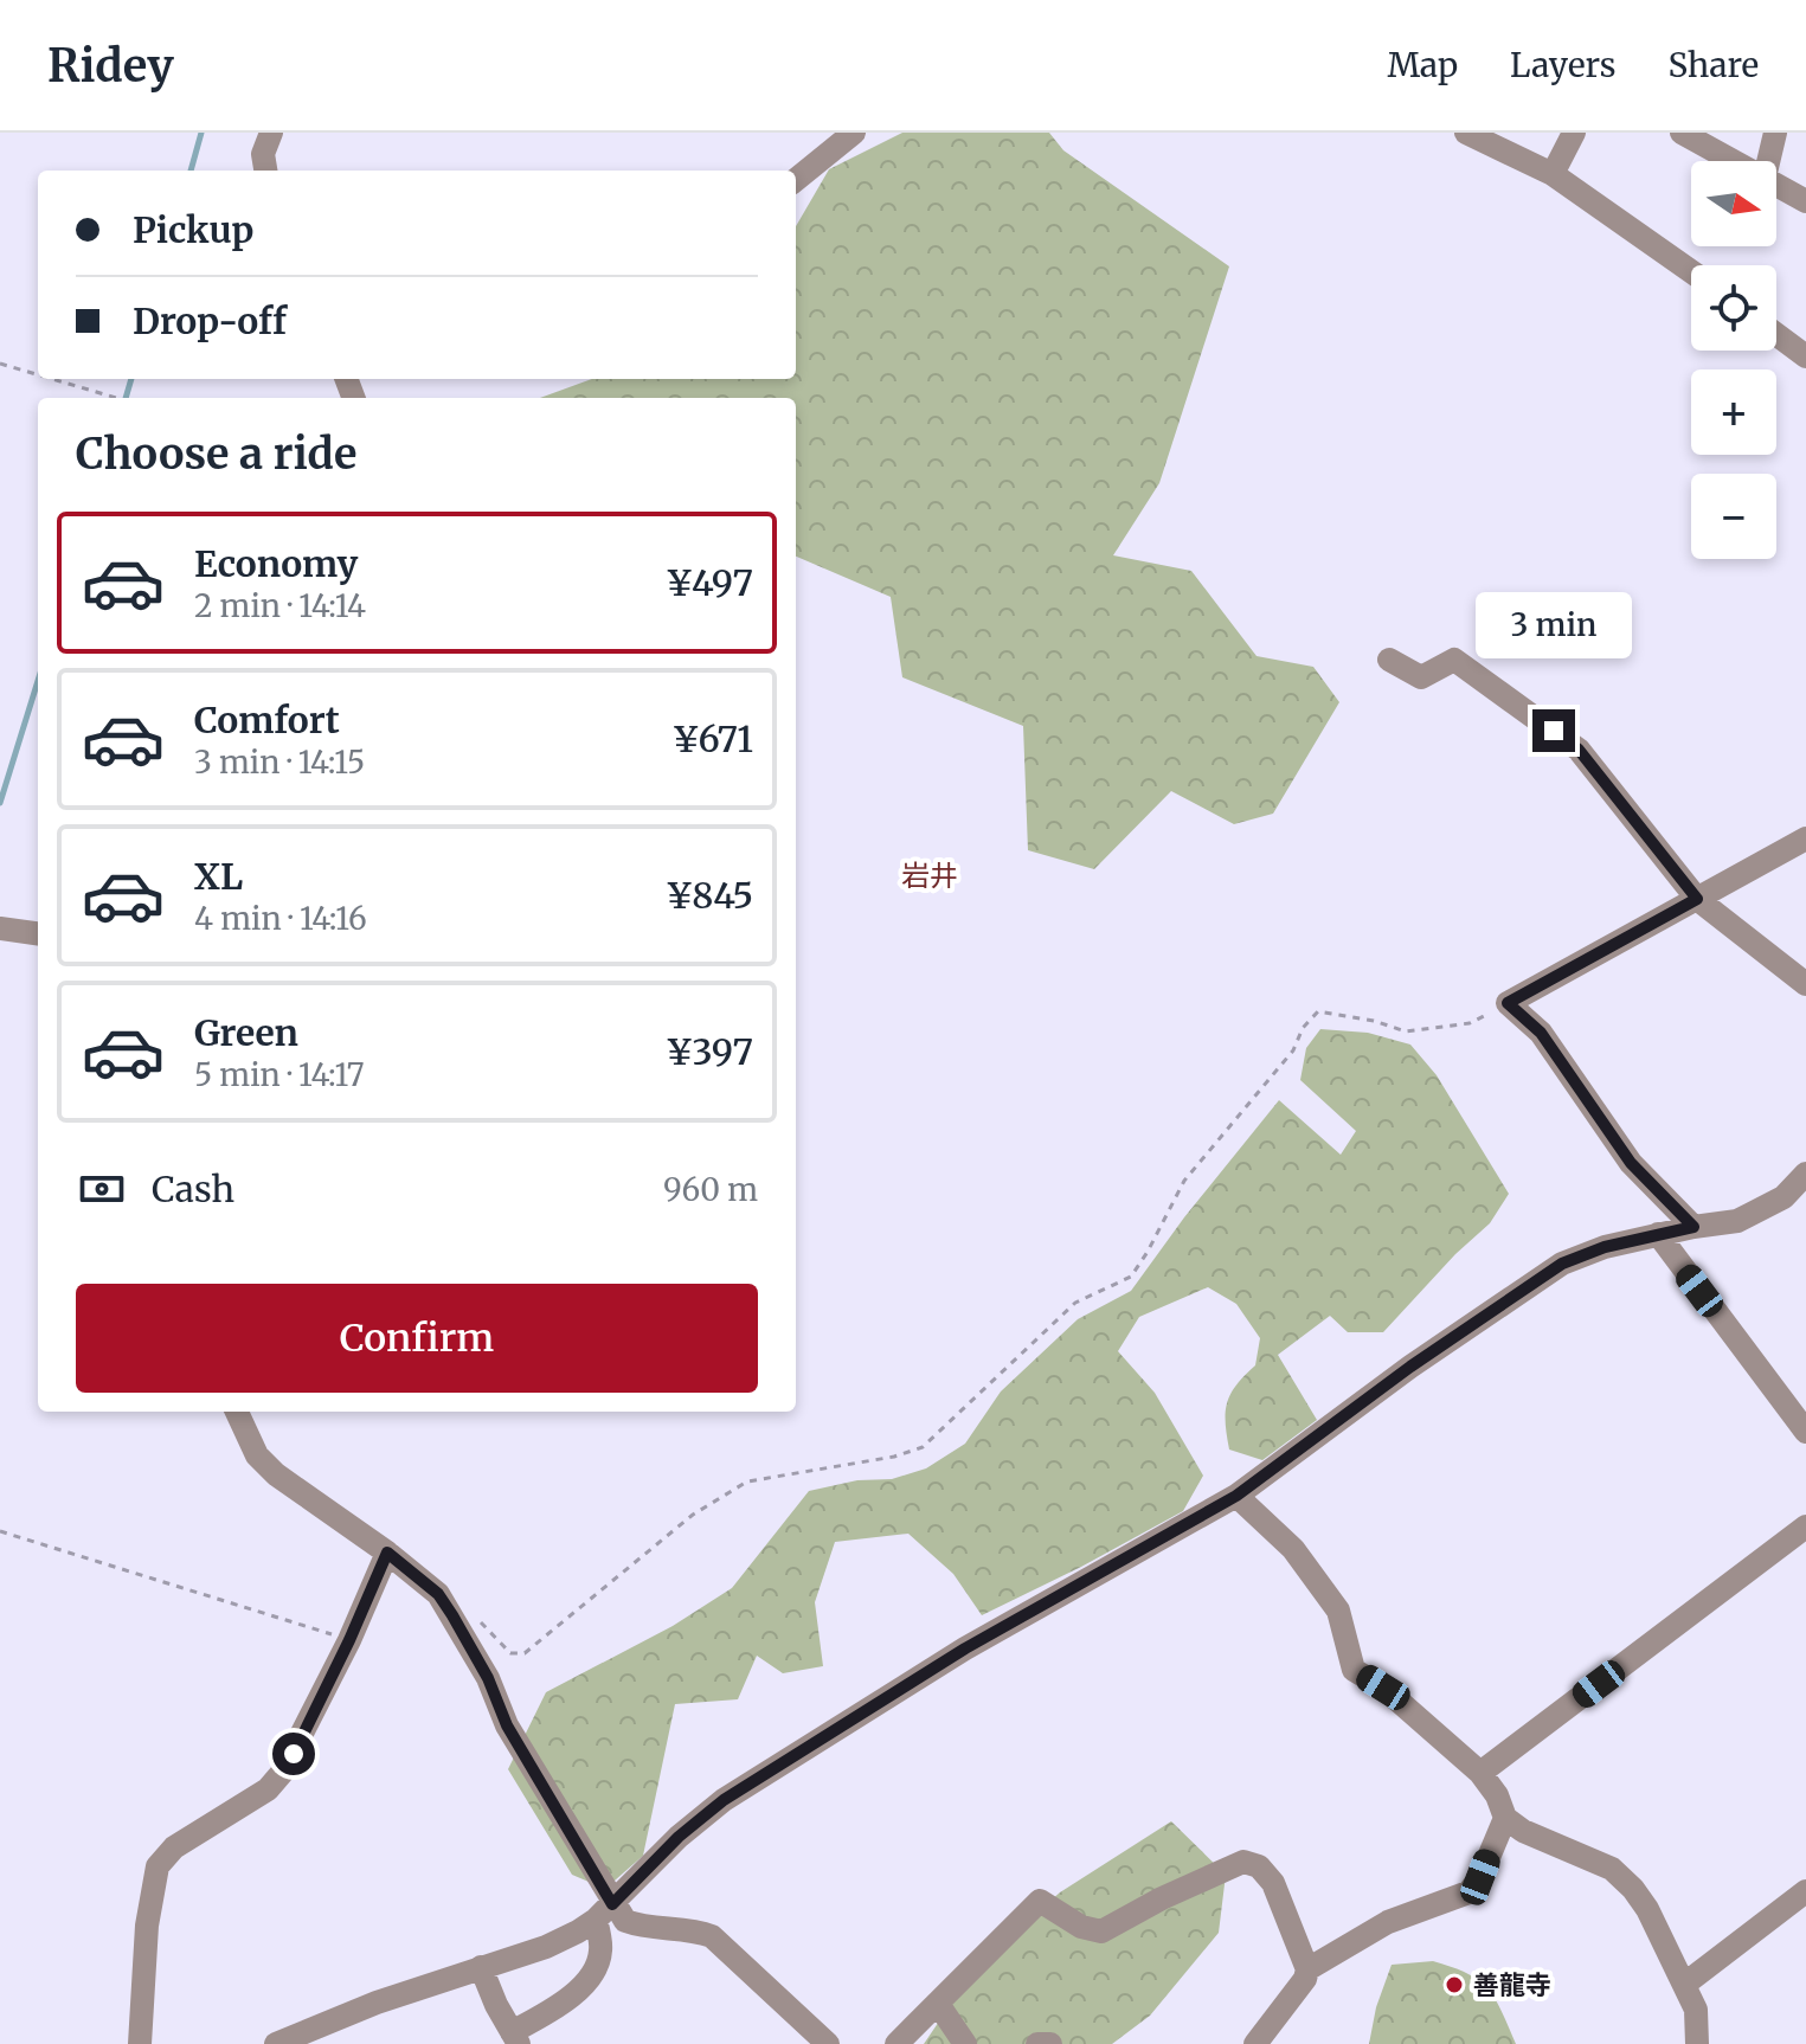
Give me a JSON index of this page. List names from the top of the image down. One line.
{"districts":["岩井"],"places":["善龍寺"],"north":"right","page":{"header":"Ridey","nav":["Map","Layers","Share"],"map_buttons":["+","−"],"banner":["Pickup","Drop-off"],"heading":"Choose a ride","list":[{"name":"Economy","note":"2 min · 14:14","value":"¥497"},{"name":"Comfort","note":"3 min · 14:15","value":"¥671"},{"name":"XL","note":"4 min · 14:16","value":"¥845"},{"name":"Green","note":"5 min · 14:17","value":"¥397"}],"bubble":"3 min","pay":["Cash","960 m"],"buttons":"Confirm"}}
